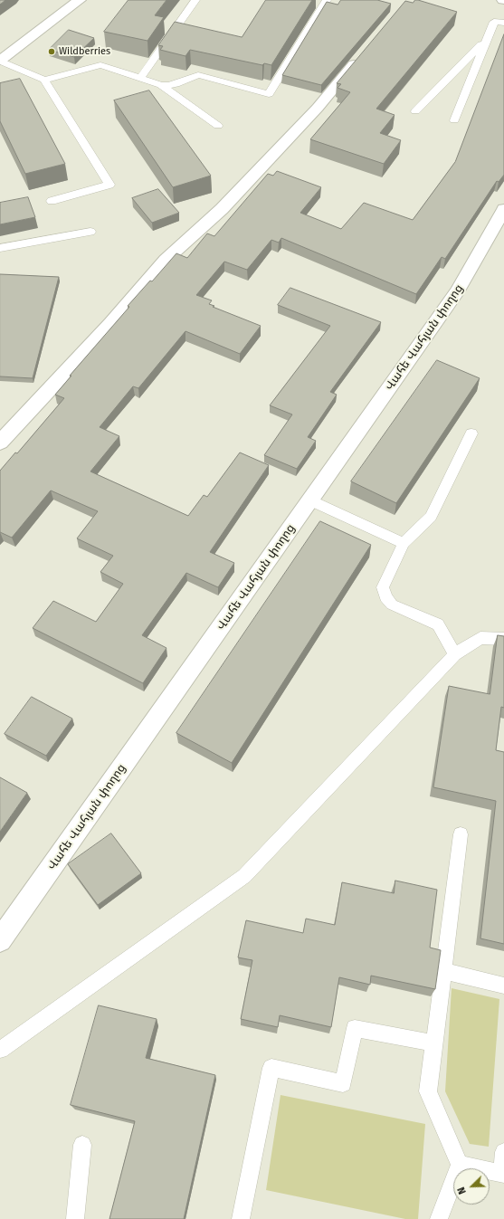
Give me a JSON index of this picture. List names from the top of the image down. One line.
{"streets":{"street":["Վահե Վահյան փողոց"]},"places":["Wildberries"],"north":"bottom left"}
